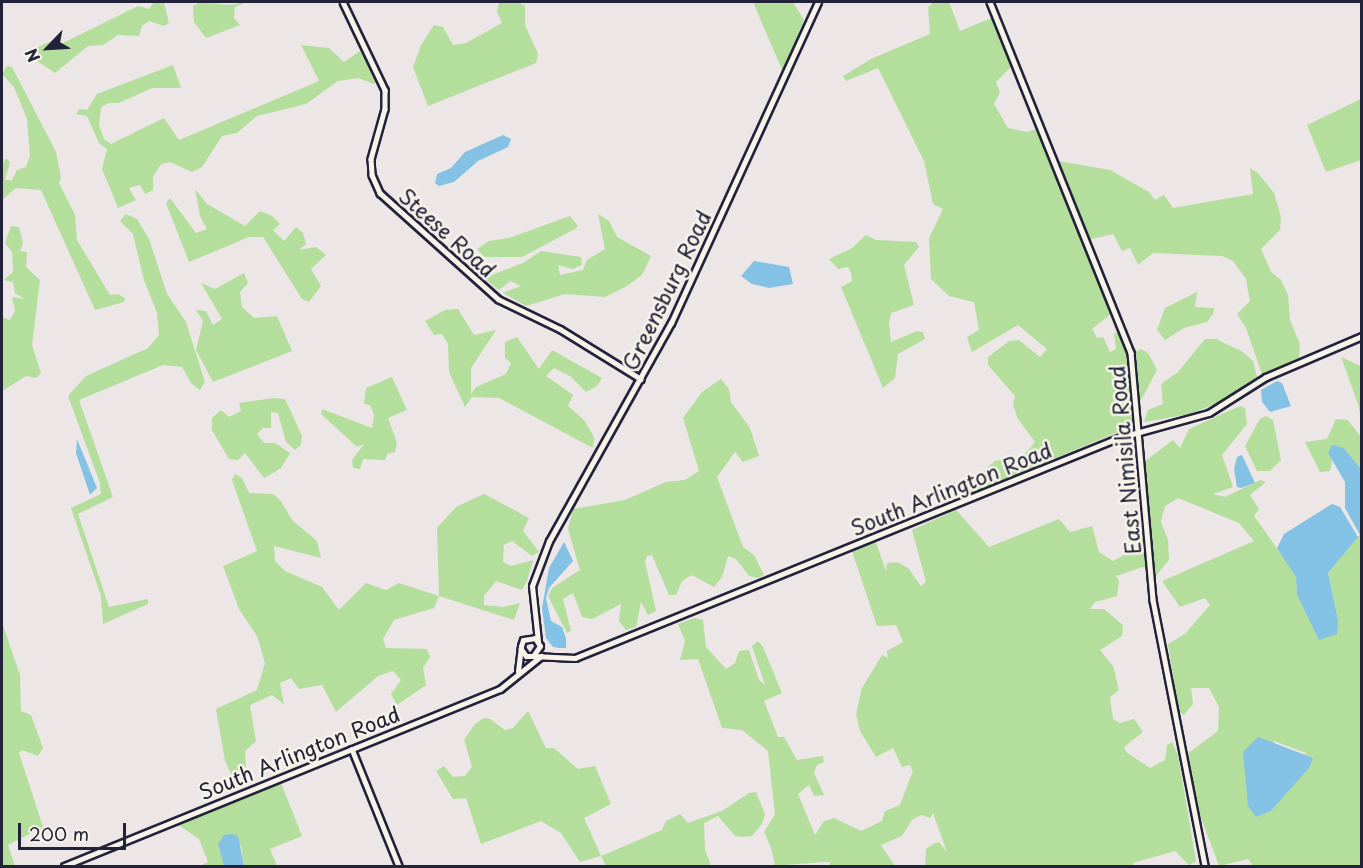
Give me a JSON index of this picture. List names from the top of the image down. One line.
{"streets":{"main road":["Greensburg Road","South Arlington Road"],"street":["Steese Road","East Nimisila Road"]},"crossings":[["Steese Road","Greensburg Road"],["East Nimisila Road","South Arlington Road"]],"scale_bar":"200 m","north":"bottom left"}
